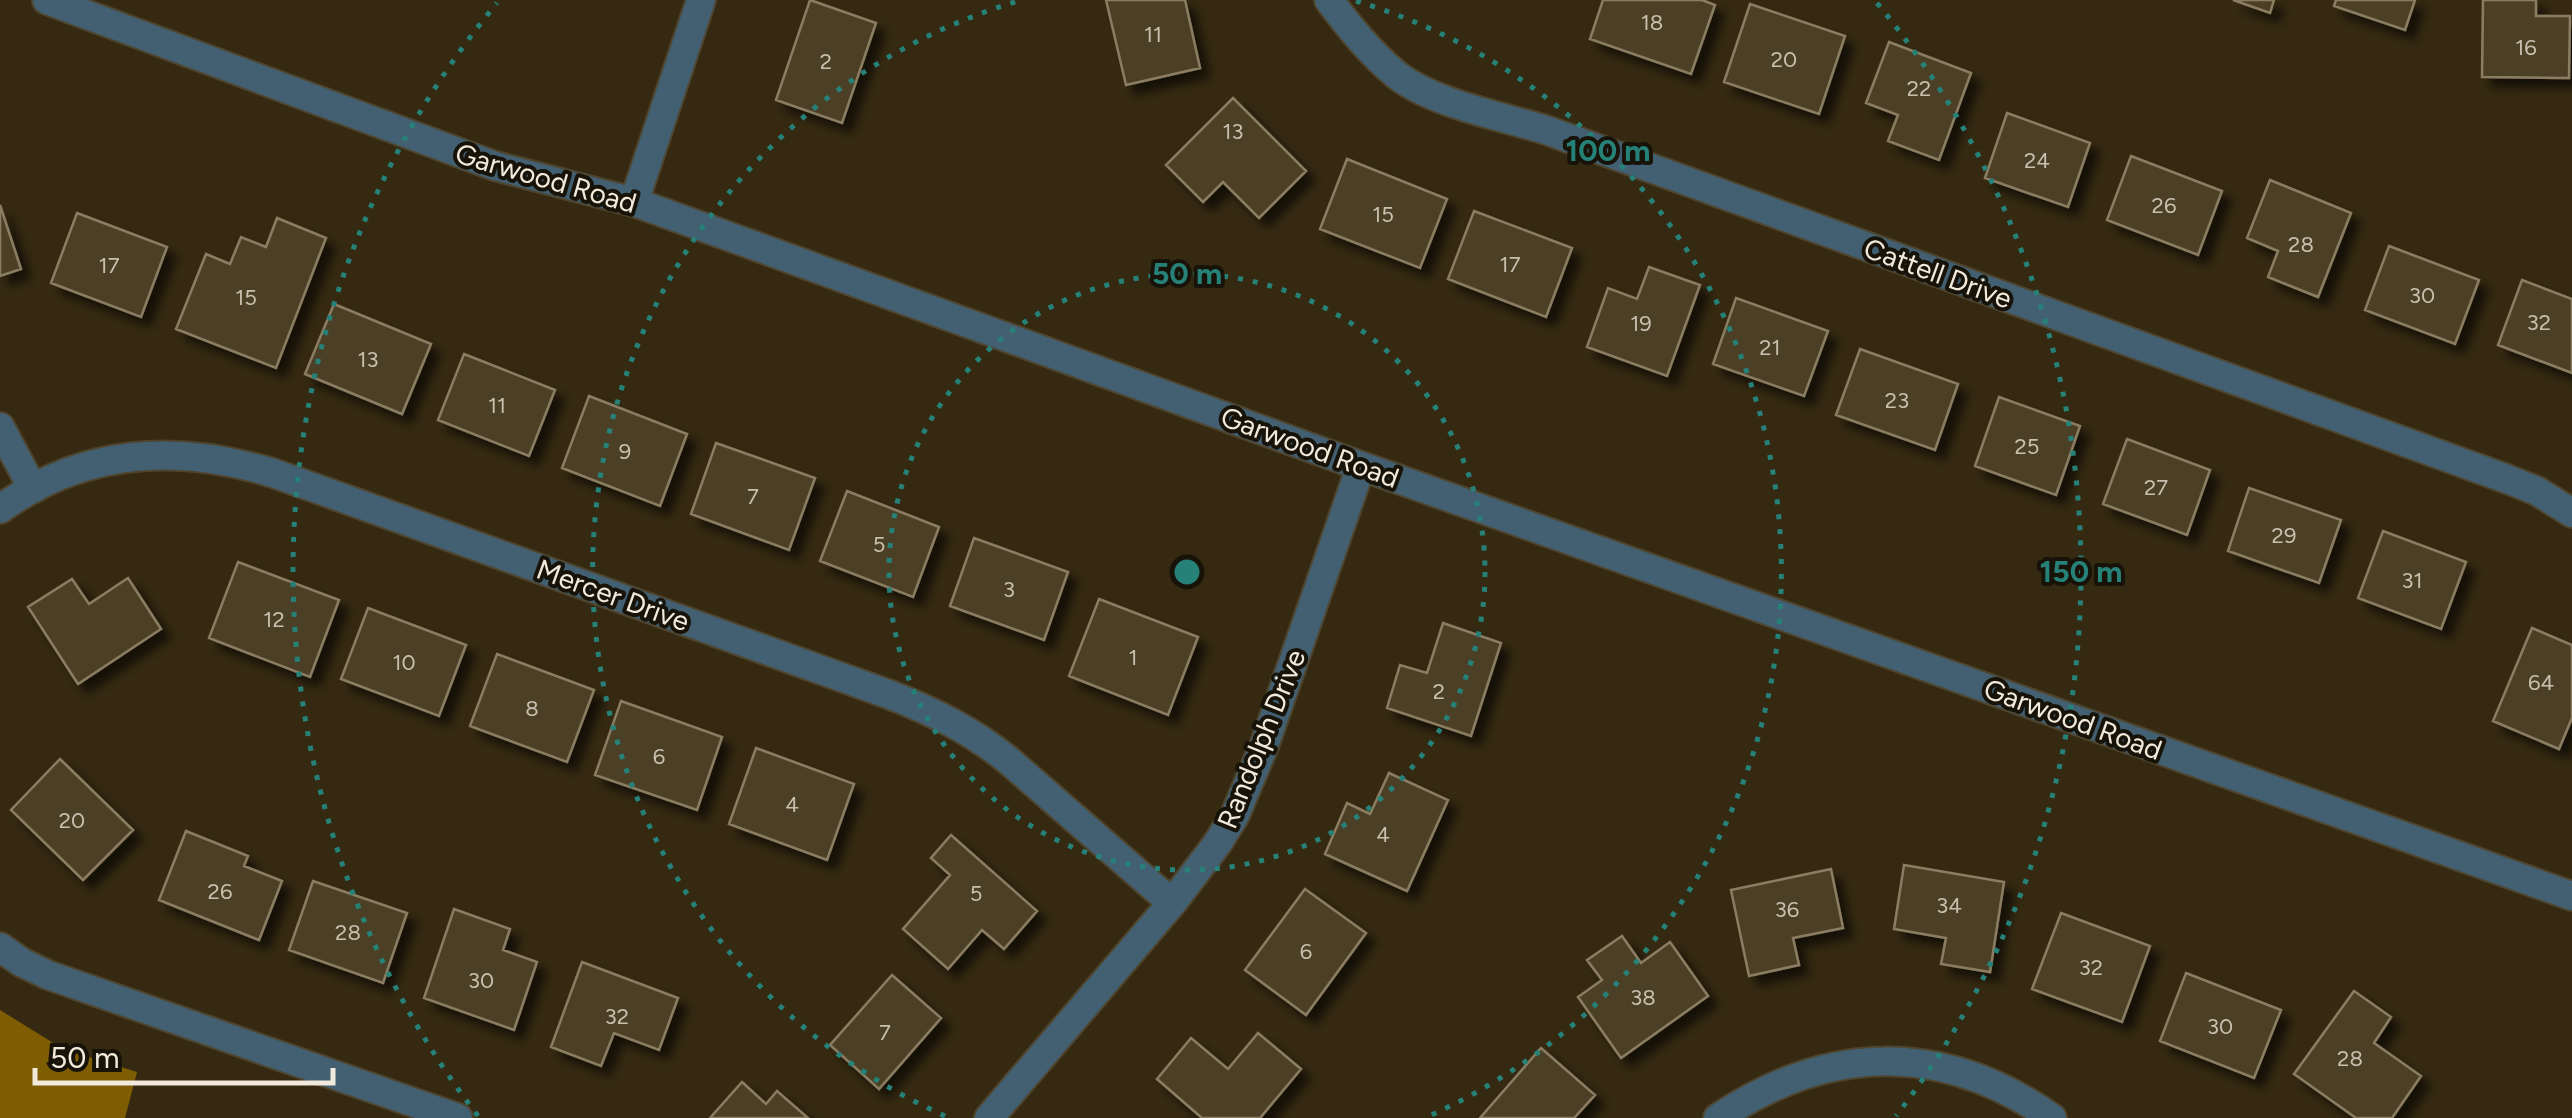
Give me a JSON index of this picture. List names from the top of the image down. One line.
{"streets":{"street":["Garwood Road","Cattell Drive","Mercer Drive","Randolph Drive"]},"crossings":[["Garwood Road","Randolph Drive"],["Mercer Drive","Randolph Drive"]],"house_numbers":["18","11","16","20","2","22","13","24","26","15","28","17","17","30","15","32","19","21","13","23","11","25","9","27","7","29","5","31","3","12","1","10","64","2","8","6","4","20","4","26","5","34","36","28","6","32","30","38","32","30","7","28"],"scale_bar":"50 m","rings":["100 m","50 m","150 m"]}
